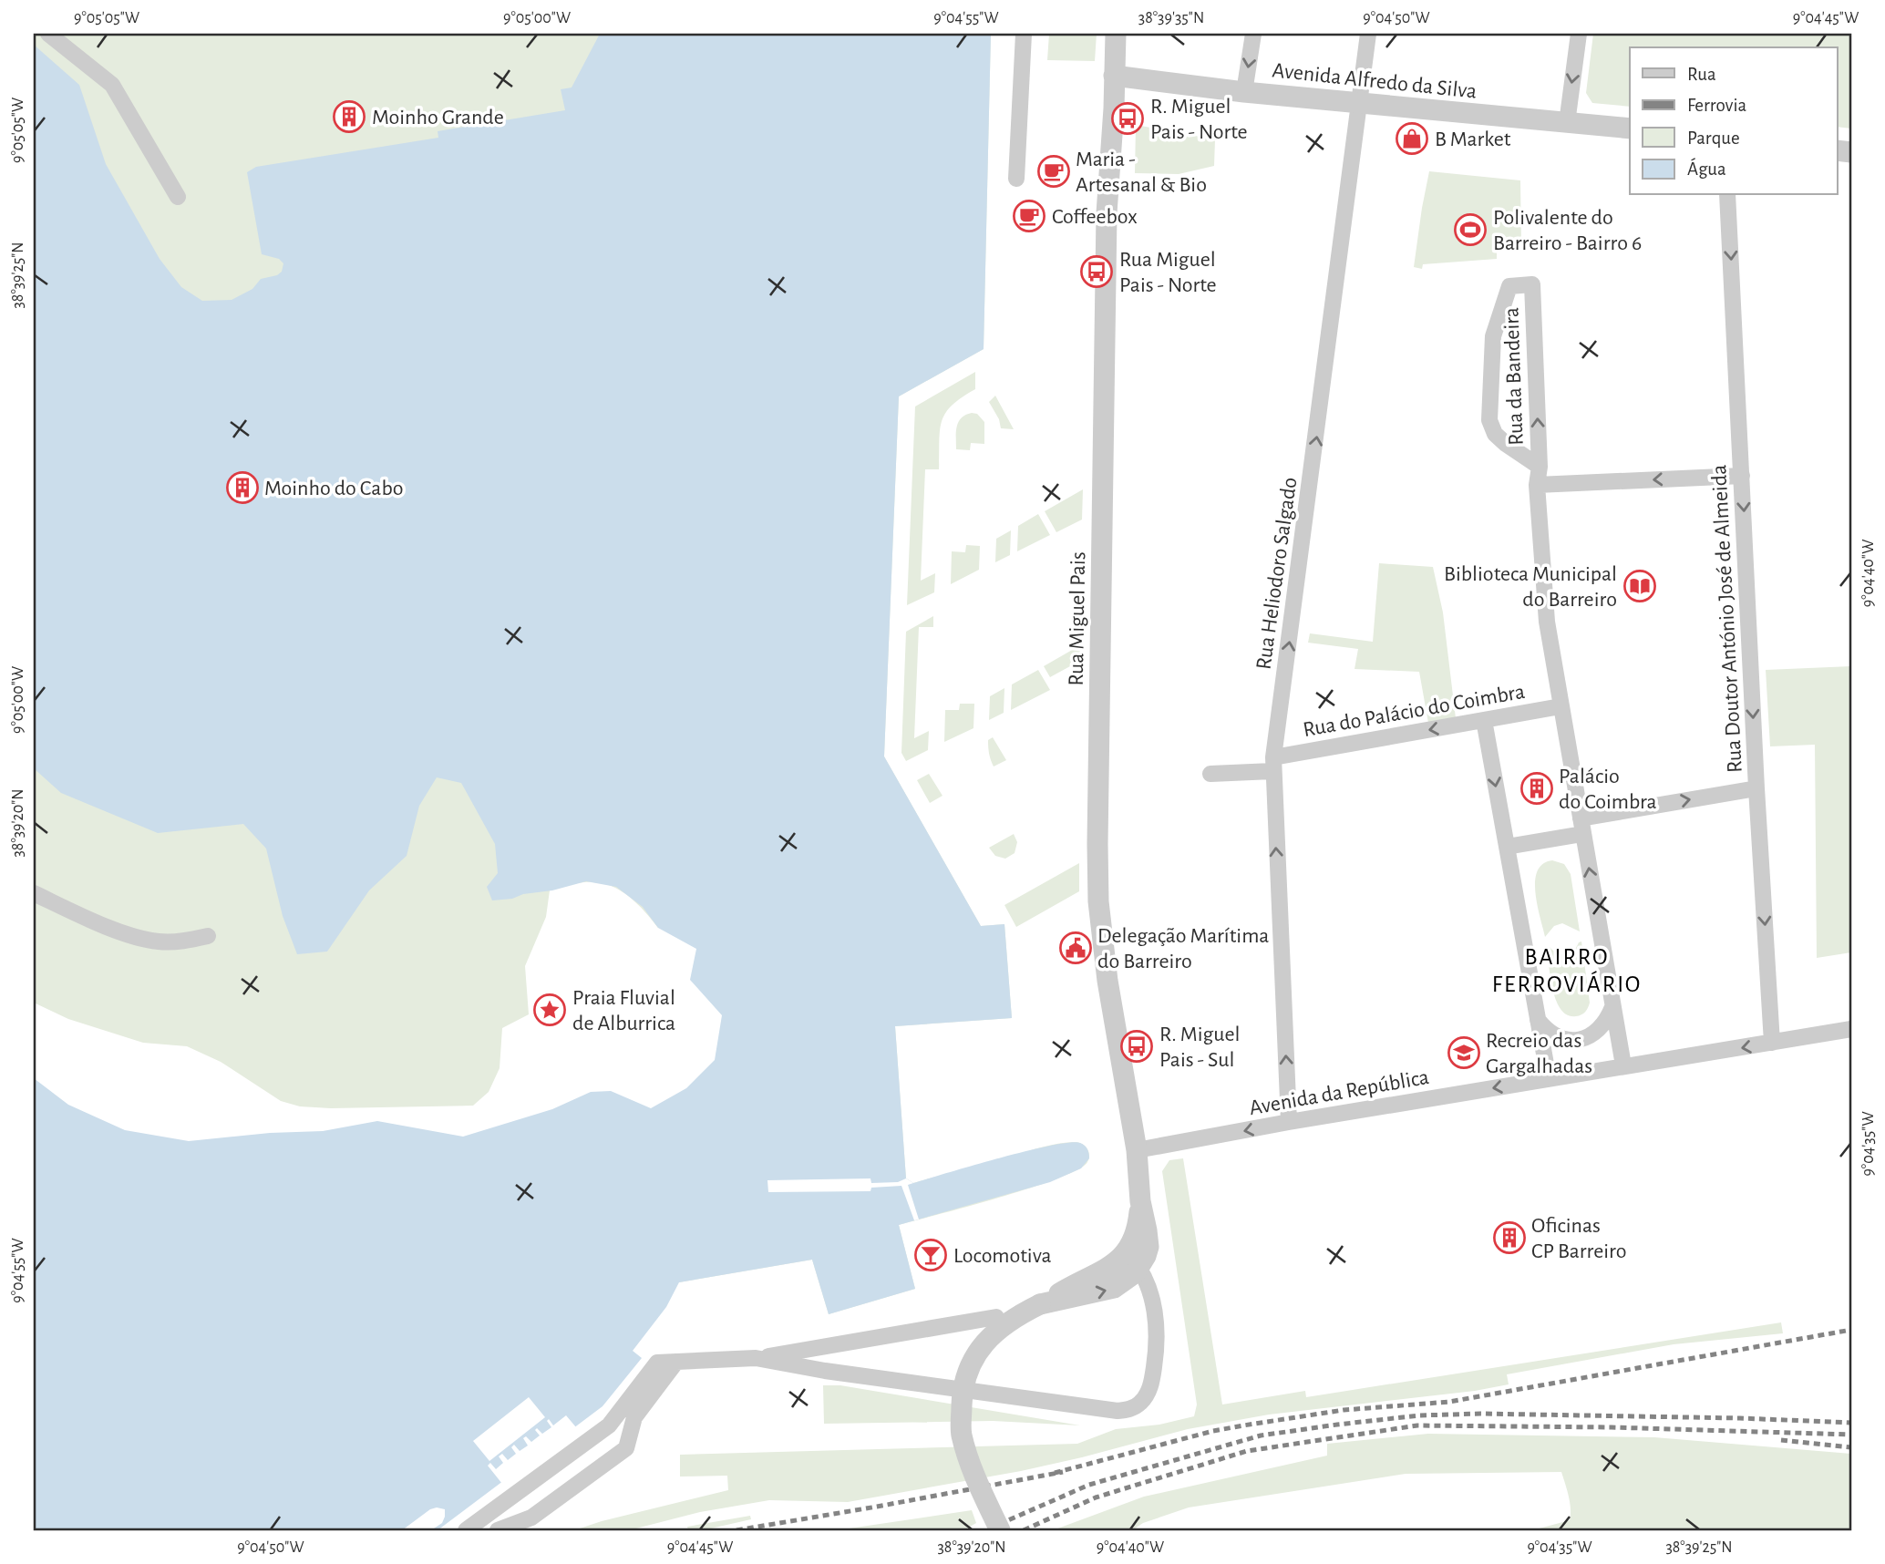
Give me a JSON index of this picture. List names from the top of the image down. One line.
{"streets":{"street":["Avenida Alfredo da Silva","Rua da Bandeira","Rua Heliodoro Salgado","Rua Miguel Pais","Rua Doutor António José de Almeida","Rua do Palácio do Coimbra","Avenida da República"]},"crossings":[["Avenida Alfredo da Silva","Rua Heliodoro Salgado"],["Avenida Alfredo da Silva","Rua Miguel Pais"],["Rua da Bandeira","Rua do Palácio do Coimbra"],["Rua da Bandeira","Avenida da República"],["Rua Heliodoro Salgado","Rua do Palácio do Coimbra"],["Rua Heliodoro Salgado","Avenida da República"],["Rua Miguel Pais","Avenida da República"],["Rua Doutor António José de Almeida","Avenida da República"]],"one_way":["Rua Heliodoro Salgado","Rua Doutor António José de Almeida","Rua do Palácio do Coimbra","Avenida da República"],"districts":["BAIRRO FERROVIÁRIO"],"places":{"building":["Moinho Grande","Moinho do Cabo","Palácio do Coimbra","Oficinas CP Barreiro"],"bus stop":["R. Miguel Pais - Norte","Rua Miguel Pais - Norte","R. Miguel Pais - Sul"],"shop":["B Market"],"cafe":["Maria - Artesanal & Bio","Coffeebox"],"sports":["Polivalente do Barreiro - Bairro 6"],"library":["Biblioteca Municipal do Barreiro"],"public building":["Delegação Marítima do Barreiro"],"place":["Praia Fluvial de Alburrica"],"school or university":["Recreio das Gargalhadas"],"bar":["Locomotiva"]},"legend":["Rua","Ferrovia","Parque","Água"],"coordinates":["9°05'05\"W","9°05'00\"W","9°04'55\"W","38°39'35\"N","9°04'50\"W","9°04'45\"W","38°39'25\"N","9°04'40\"W","38°39'20\"N","9°04'35\"W"]}
